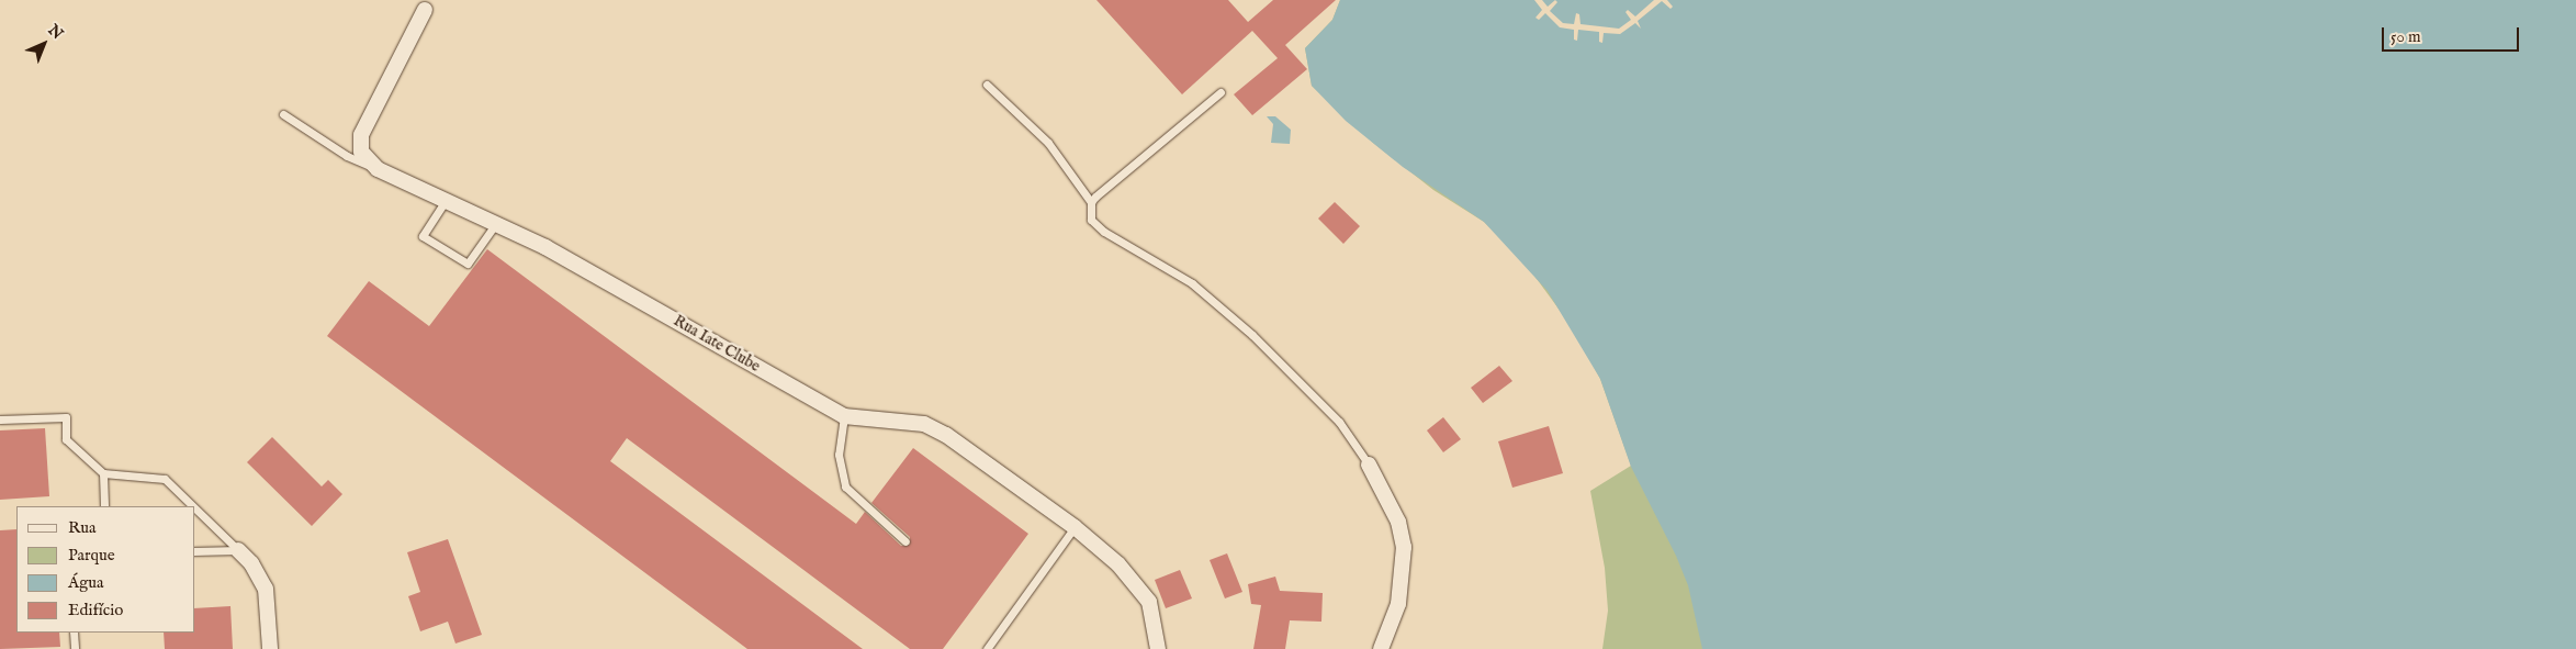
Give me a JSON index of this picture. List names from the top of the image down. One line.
{"streets":{"street":["Rua Iate Clube"]},"legend":["Rua","Parque","Água","Edifício"],"scale_bar":"50 m","north":"top right"}
